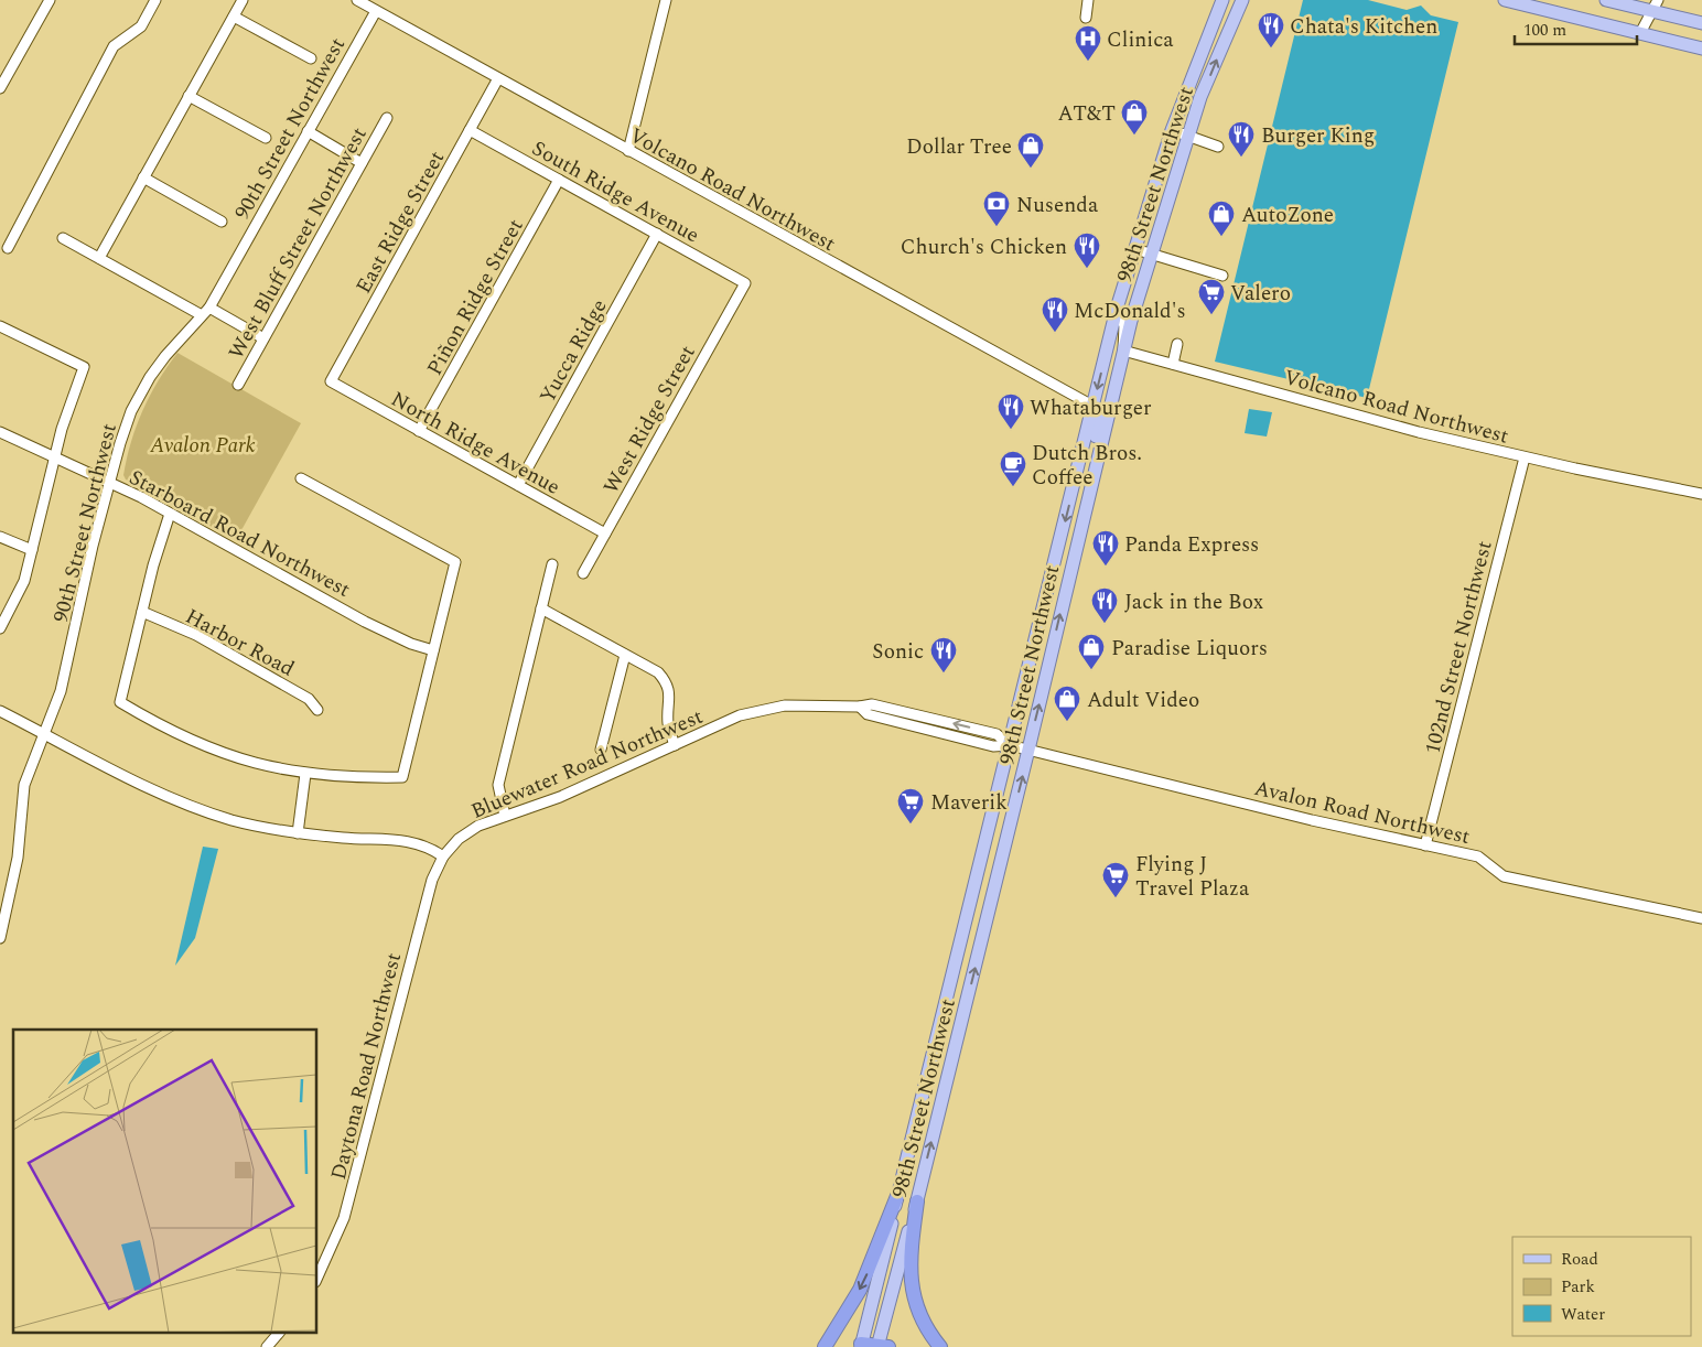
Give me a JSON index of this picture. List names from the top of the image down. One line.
{"streets":{"main road":["98th Street Northwest"],"street":["90th Street Northwest","Volcano Road Northwest","South Ridge Avenue","East Ridge Street","West Bluff Street Northwest","Piñon Ridge Street","Yucca Ridge","West Ridge Street","North Ridge Avenue","Starboard Road Northwest","Harbor Road","102nd Street Northwest","Bluewater Road Northwest","Avalon Road Northwest","Daytona Road Northwest"]},"crossings":[["90th Street Northwest","Volcano Road Northwest"],["90th Street Northwest","Starboard Road Northwest"],["98th Street Northwest","Volcano Road Northwest"],["98th Street Northwest","Bluewater Road Northwest"],["98th Street Northwest","Avalon Road Northwest"],["Volcano Road Northwest","East Ridge Street"],["Volcano Road Northwest","102nd Street Northwest"],["South Ridge Avenue","East Ridge Street"],["South Ridge Avenue","Piñon Ridge Street"],["South Ridge Avenue","Yucca Ridge"],["South Ridge Avenue","West Ridge Street"],["East Ridge Street","North Ridge Avenue"],["Piñon Ridge Street","North Ridge Avenue"],["Yucca Ridge","North Ridge Avenue"],["West Ridge Street","North Ridge Avenue"],["102nd Street Northwest","Avalon Road Northwest"],["Bluewater Road Northwest","Avalon Road Northwest"],["Bluewater Road Northwest","Daytona Road Northwest"]],"parks":["Avalon Park"],"places":{"restaurant":["Chata's Kitchen","Burger King","Church's Chicken","McDonald's","Whataburger","Panda Express","Jack in the Box","Sonic"],"hospital":["Clinica"],"shop":["AT&T","Dollar Tree","AutoZone","Paradise Liquors","Adult Video"],"bank":["Nusenda"],"supermarket":["Valero","Maverik","Flying J Travel Plaza"],"cafe":["Dutch Bros. Coffee"]},"legend":["Road","Park","Water"],"scale_bar":"100 m"}
